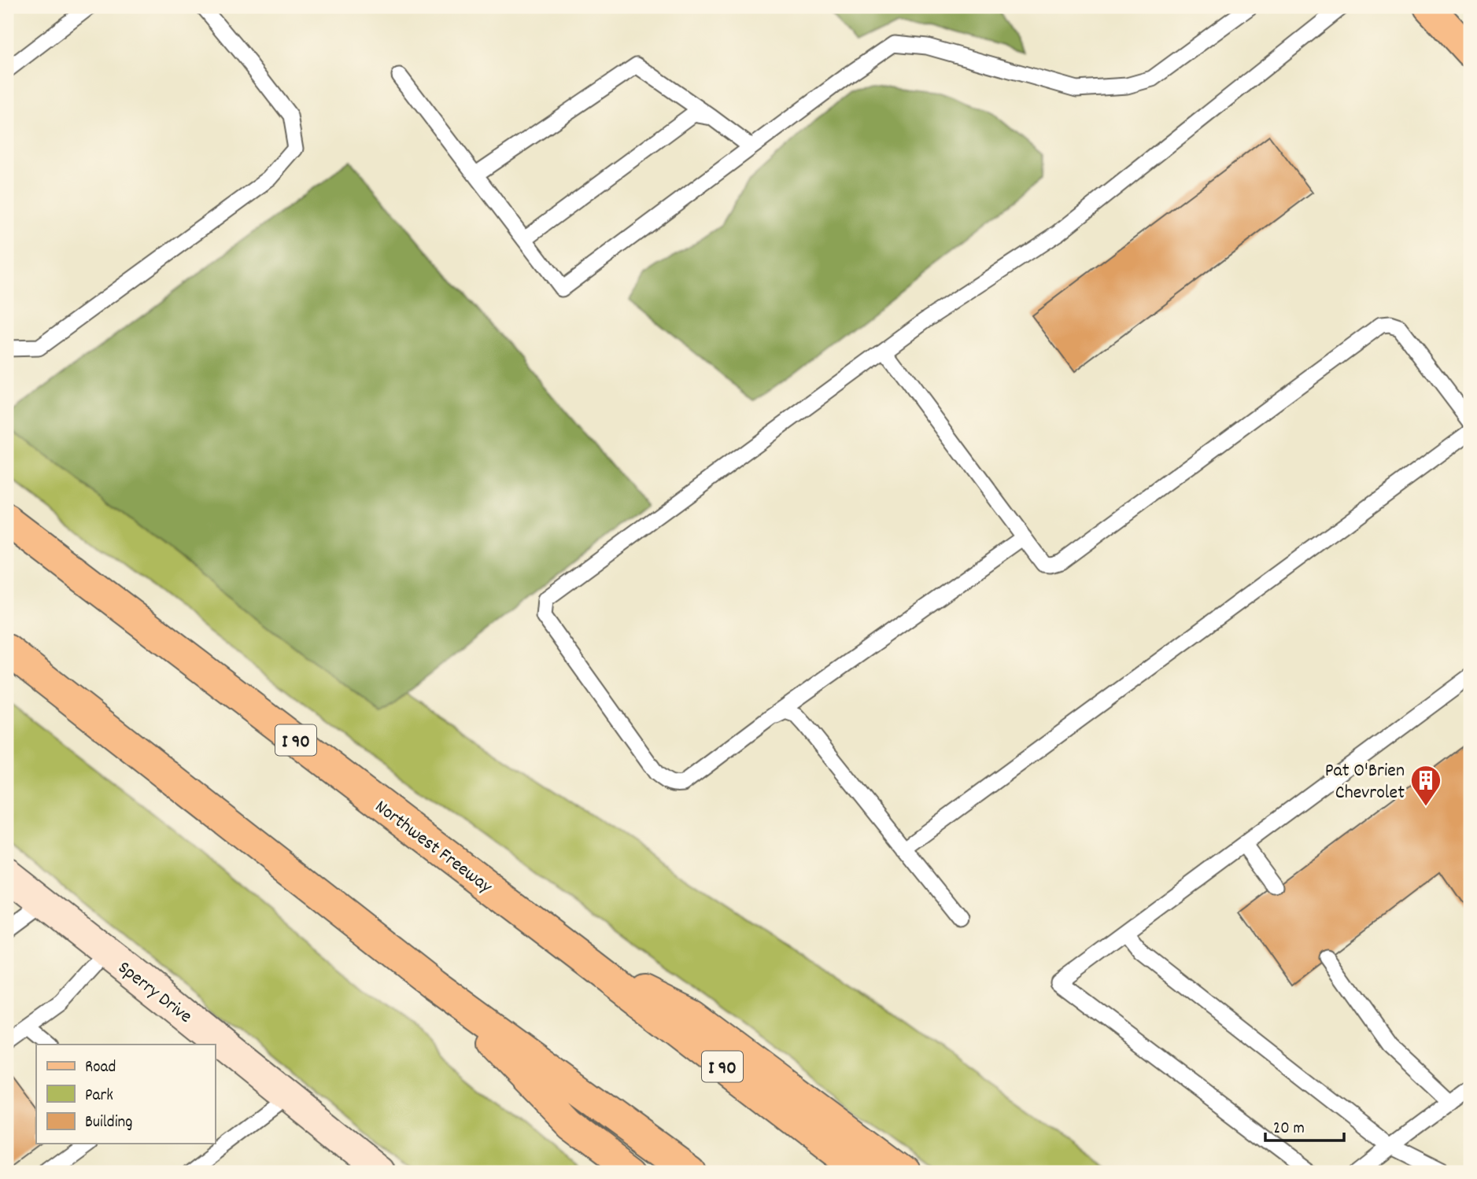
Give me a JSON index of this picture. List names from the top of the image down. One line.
{"streets":{"main road":["I 90","Northwest Freeway"],"street":["Sperry Drive"]},"places":{"building":["Pat O'Brien Chevrolet"]},"legend":["Road","Park","Building"],"scale_bar":"20 m"}
